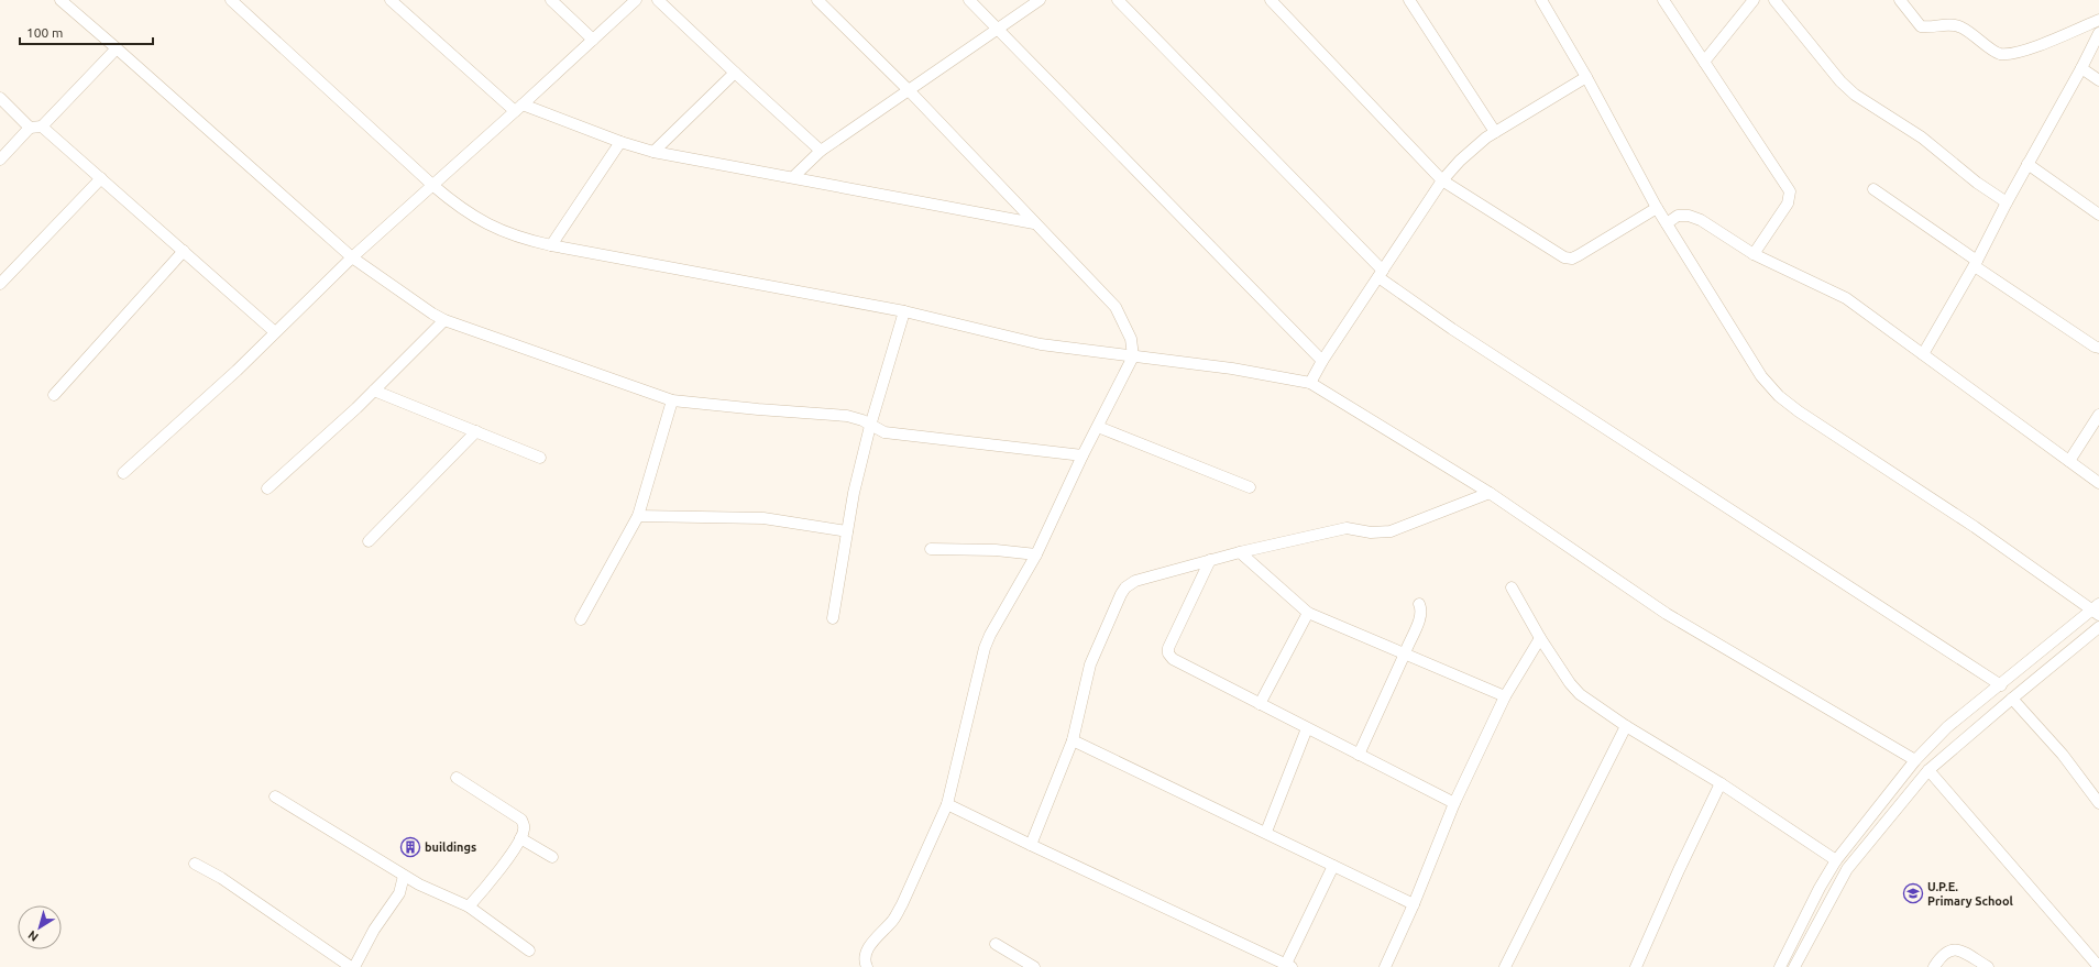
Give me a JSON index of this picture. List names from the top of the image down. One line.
{"places":{"building":["buildings"],"school or university":["U.P.E. Primary School"]},"scale_bar":"100 m","north":"bottom left"}
